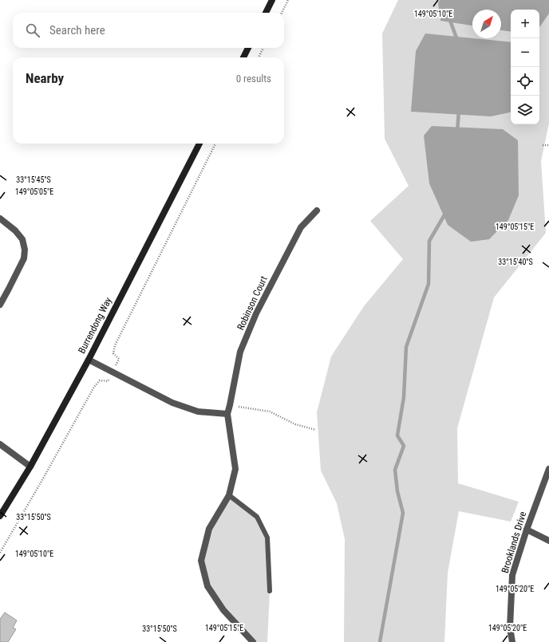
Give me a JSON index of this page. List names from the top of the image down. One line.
{"streets":{"main road":["Burrendong Way"],"street":["Robinson Court","Brooklands Drive"]},"north":"top right","page":{"map_buttons":["+","−"],"search":"Search here","heading":["Nearby","0 results"]},"coordinates":["149°05'10\"E","33°15'45\"S","149°05'05\"E","149°05'15\"E","33°15'40\"S","33°15'50\"S","149°05'20\"E"]}
